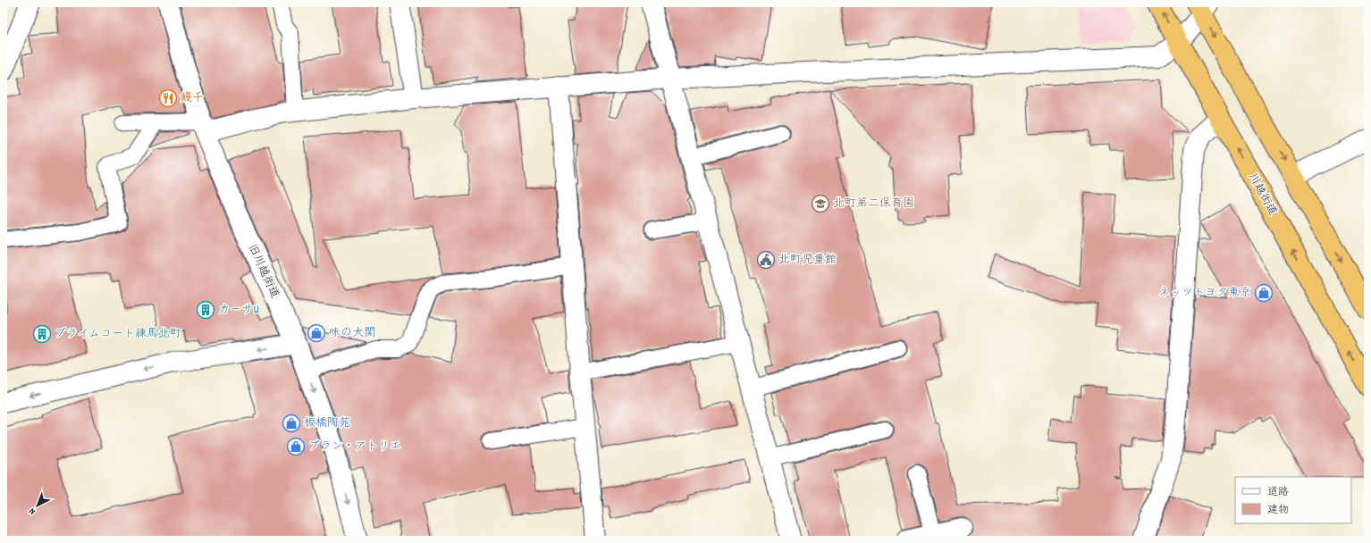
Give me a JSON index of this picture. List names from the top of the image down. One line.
{"streets":{"highway":["川越街道"],"street":["旧川越街道"]},"places":{"restaurant":["鰻千"],"school or university":["北町第二保育園"],"public building":["北町児童館"],"shop":["ネッツトヨタ東京","味の大関","板橋陶苑","ブラン・アトリエ"],"building":["カーサU","プライムコート練馬北町"]},"legend":["道路","建物"],"north":"bottom left"}
